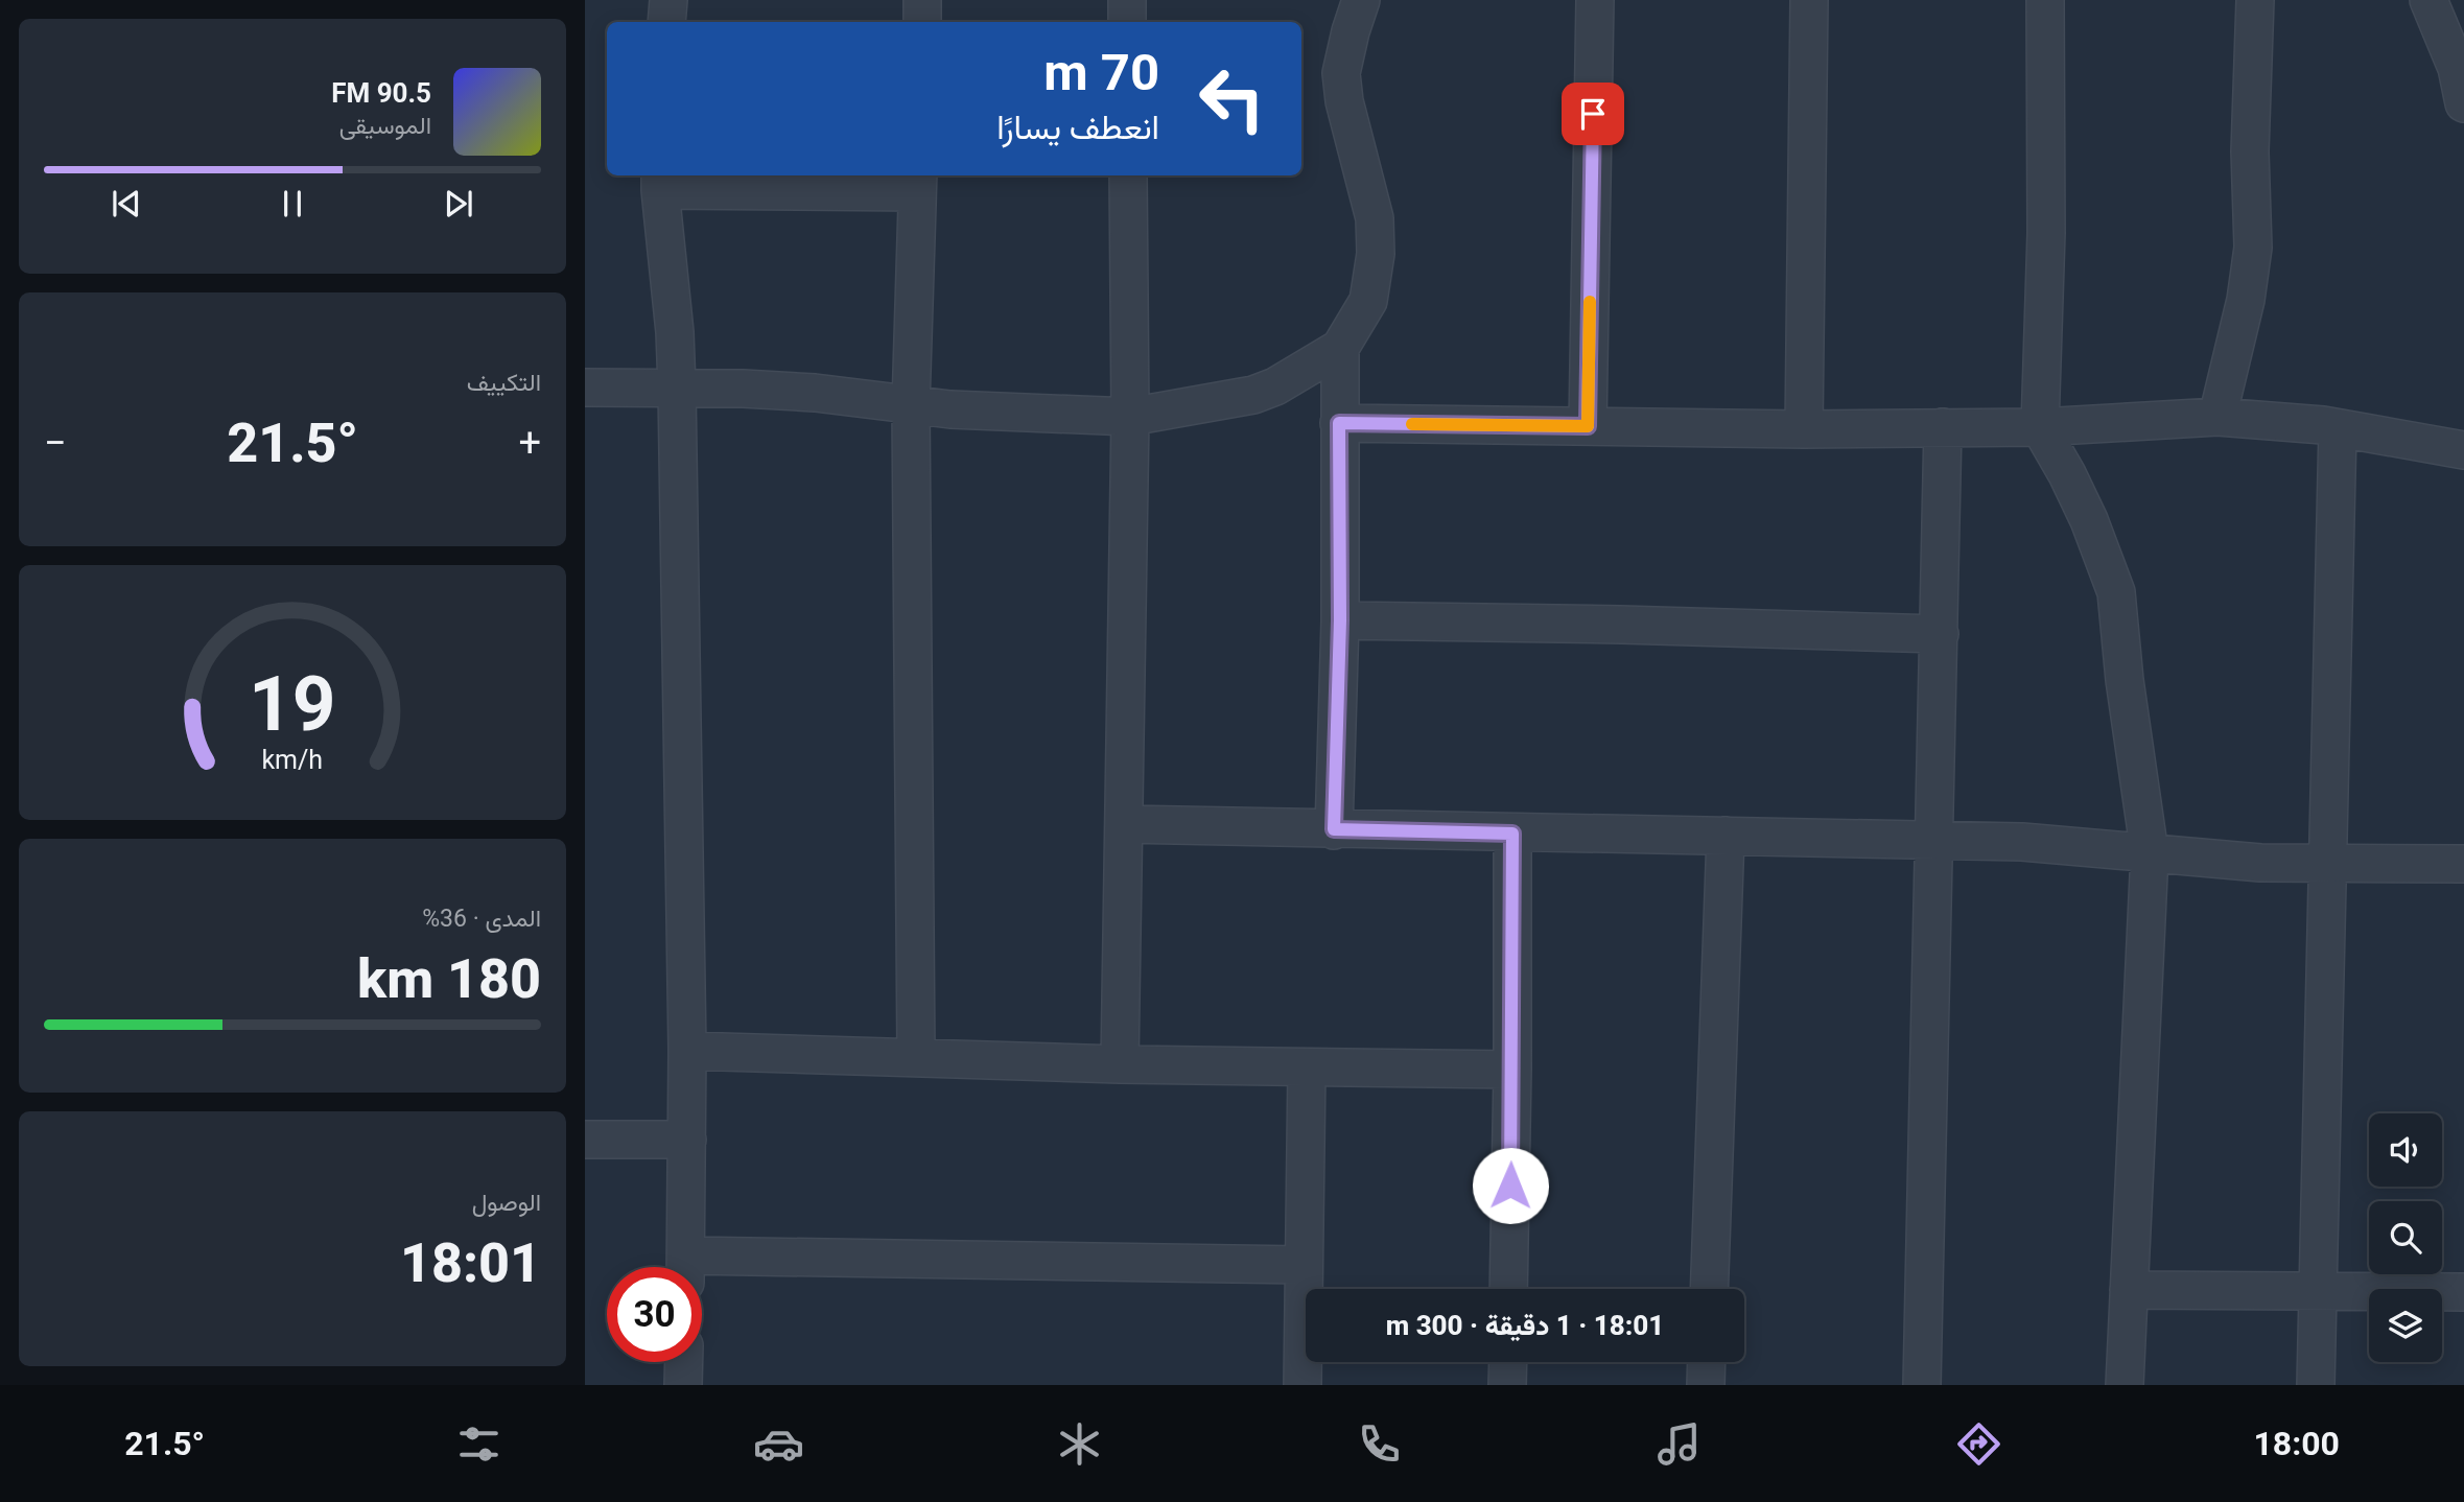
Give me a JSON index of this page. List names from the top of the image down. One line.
{"page":{"turn":["70 m","انعطف يسارًا"],"song":["90.5 FM","الموسيقى"],"tile":["التكييف",["المدى · 36%","180 km"],["الوصول","18:01"]],"heat":["−","21.5°","+"],"limit":"30","trip":"18:01 · 1 دقيقة · 300 m","tabs":["18:00","21.5°"],"gauge":["19","km/h"]}}
